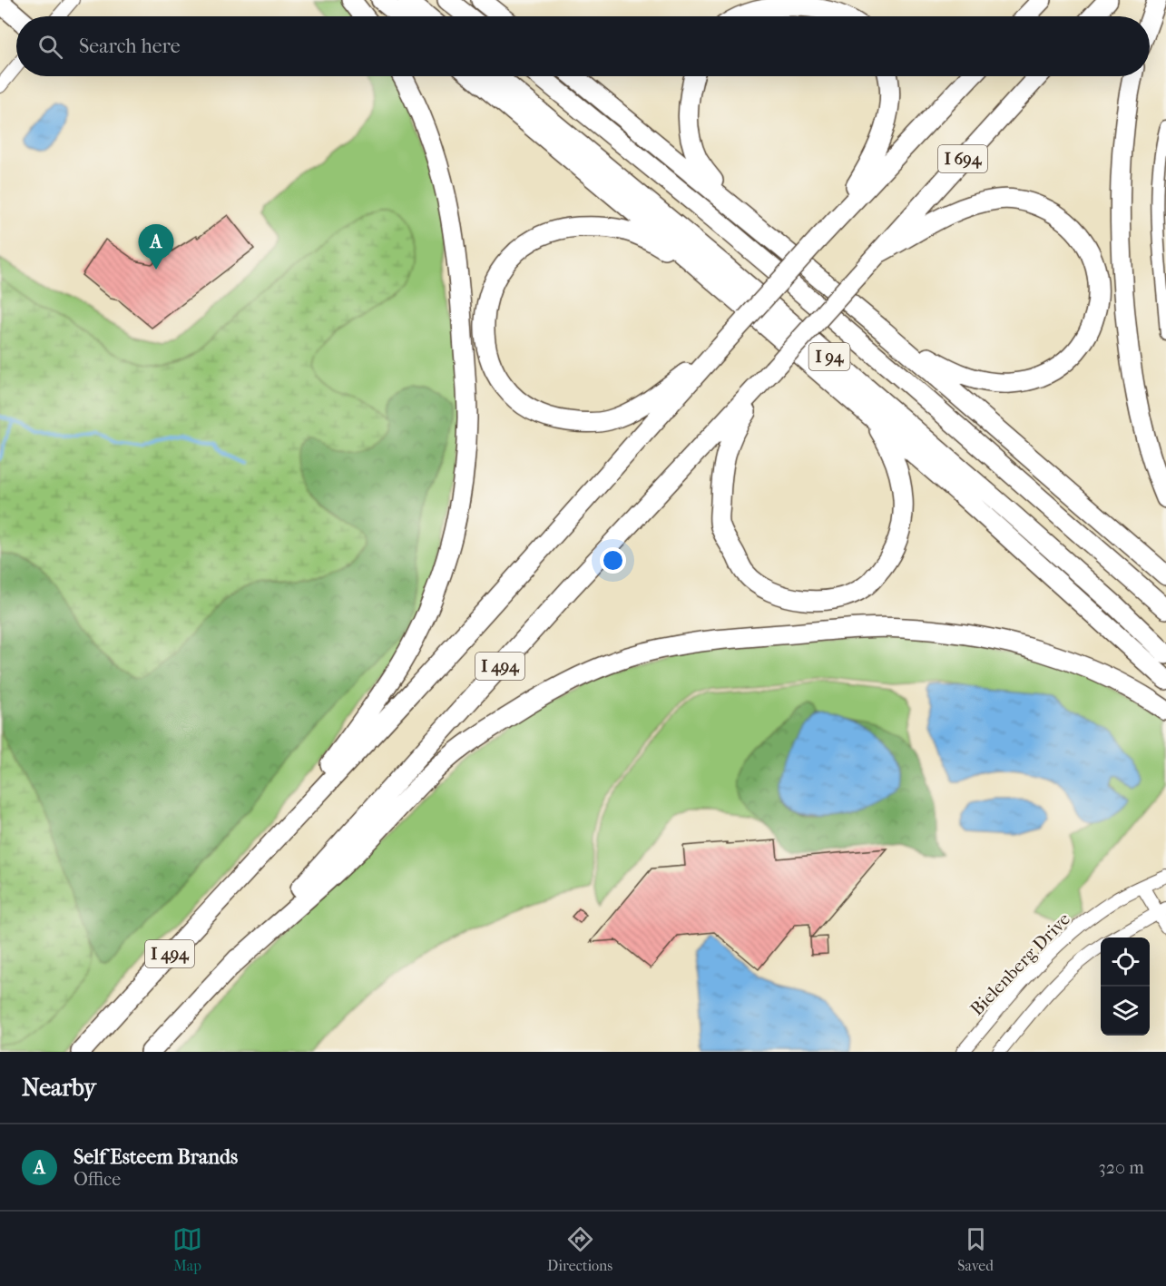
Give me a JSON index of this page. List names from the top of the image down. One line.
{"streets":{"highway":["I 694","I 94","I 494"],"street":["Bielenberg Drive"]},"crossings":[["I 694","I 494"]],"page":{"search":"Search here","pins":"A","heading":"Nearby","list":[{"mark":"A","name":"Self Esteem Brands","note":"Office","value":"320 m"}],"nav":["Map","Directions","Saved"]}}
